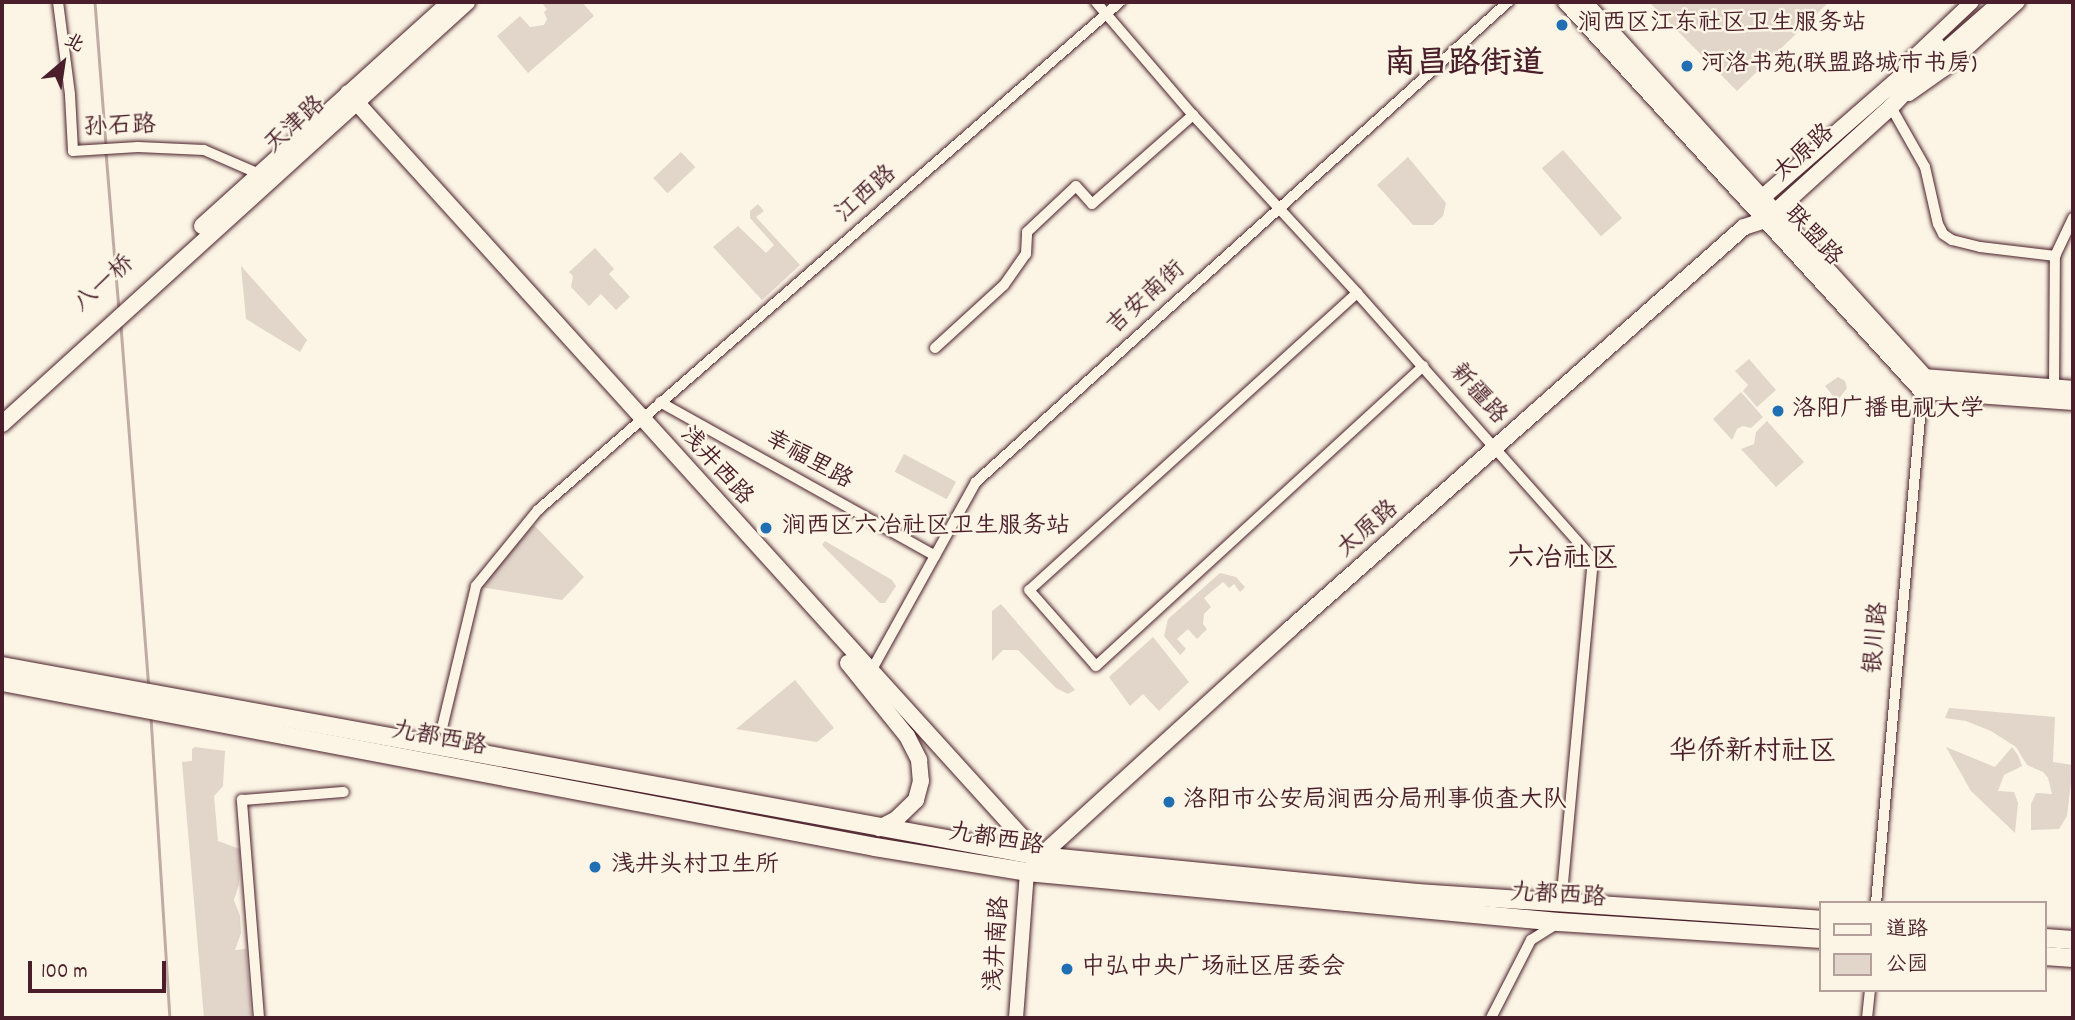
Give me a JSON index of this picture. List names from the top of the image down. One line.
{"streets":{"main road":["天津路","太原路","联盟路","八一桥","浅井西路","九都西路"],"street":["孙石路","江西路","吉安南街","新疆路","幸福里路","银川路","浅井南路"]},"crossings":[["天津路","孙石路"],["天津路","八一桥"],["天津路","浅井西路"],["太原路","联盟路"],["太原路","新疆路"],["太原路","浅井西路"],["太原路","九都西路"],["太原路","浅井南路"],["江西路","新疆路"],["江西路","幸福里路"],["江西路","浅井西路"],["联盟路","银川路"],["吉安南街","新疆路"],["吉安南街","幸福里路"],["吉安南街","浅井西路"],["新疆路","九都西路"],["浅井西路","九都西路"],["浅井西路","浅井南路"],["九都西路","浅井南路"]],"districts":["南昌路街道","六冶社区","华侨新村社区"],"places":["涧西区江东社区卫生服务站","河洛书苑(联盟路城市书房)","洛阳广播电视大学","涧西区六冶社区卫生服务站","洛阳市公安局涧西分局刑事侦查大队","浅井头村卫生所","中弘中央广场社区居委会"],"legend":["道路","公园"],"scale_bar":"100 m","north":"top right"}
